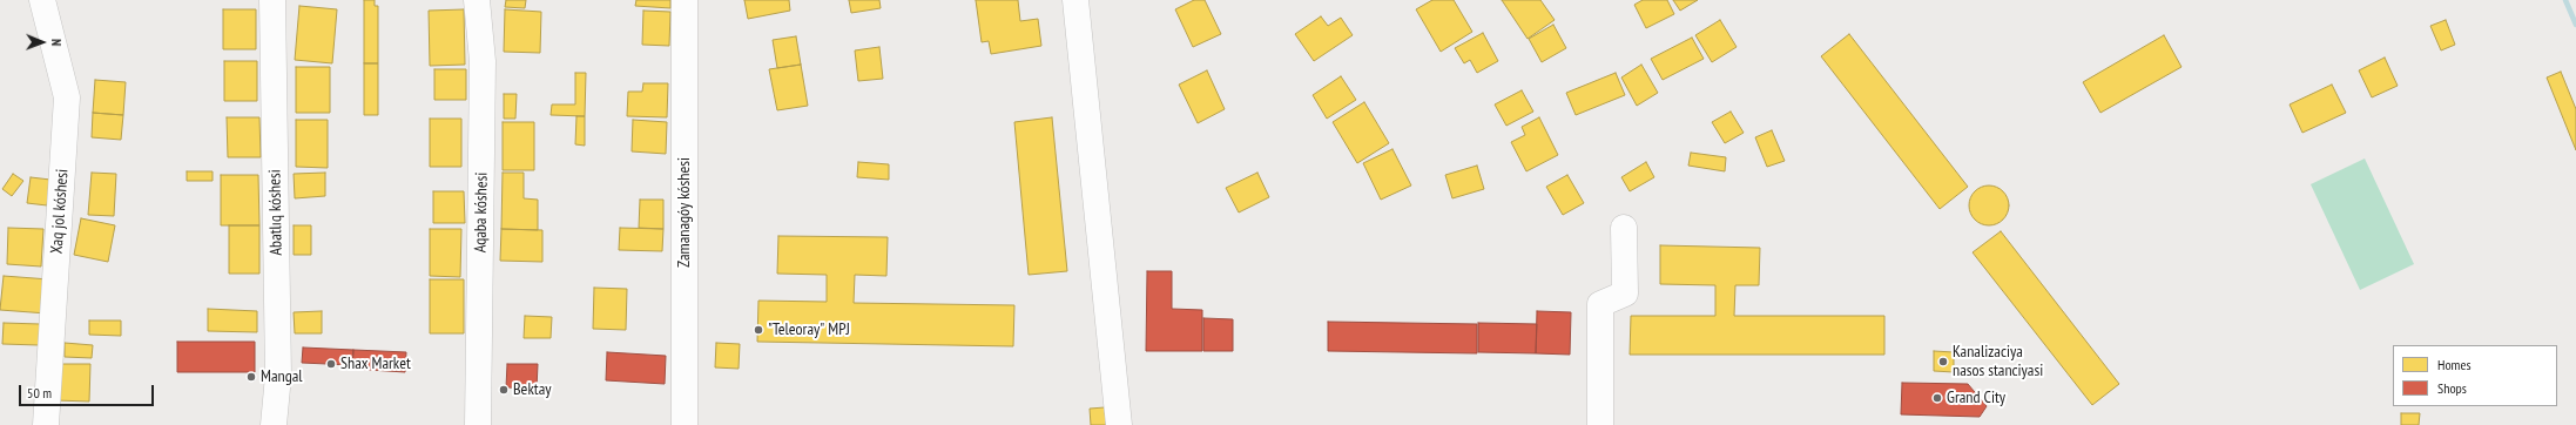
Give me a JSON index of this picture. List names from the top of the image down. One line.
{"streets":{"street":["Xaq jol kóshesi","Abatlıq kóshesi","Aqaba kóshesi","Zamanagóy kóshesi"]},"places":["\"Teleoray\" MPJ","Kanalizaciya nasos stanciyasi","Shax Market","Mangal","Bektay","Grand City"],"legend":["Homes","Shops"],"scale_bar":"50 m","north":"right"}
